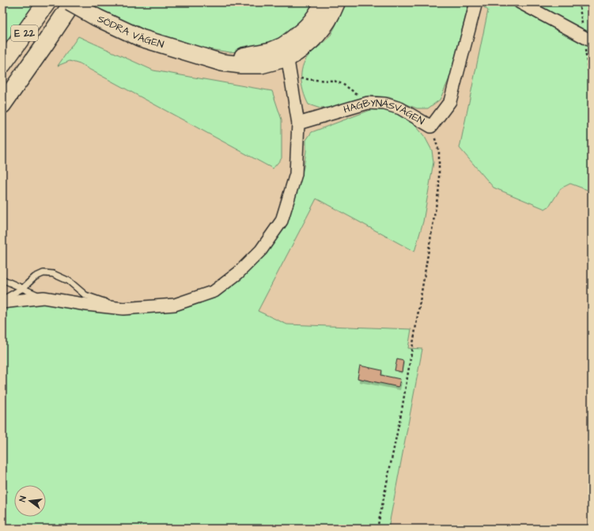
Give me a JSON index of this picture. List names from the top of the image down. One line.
{"streets":{"highway":["E 22"],"main road":["SÖDRA VÄGEN"],"street":["HAGBYNÄSVÄGEN"]},"north":"left"}
